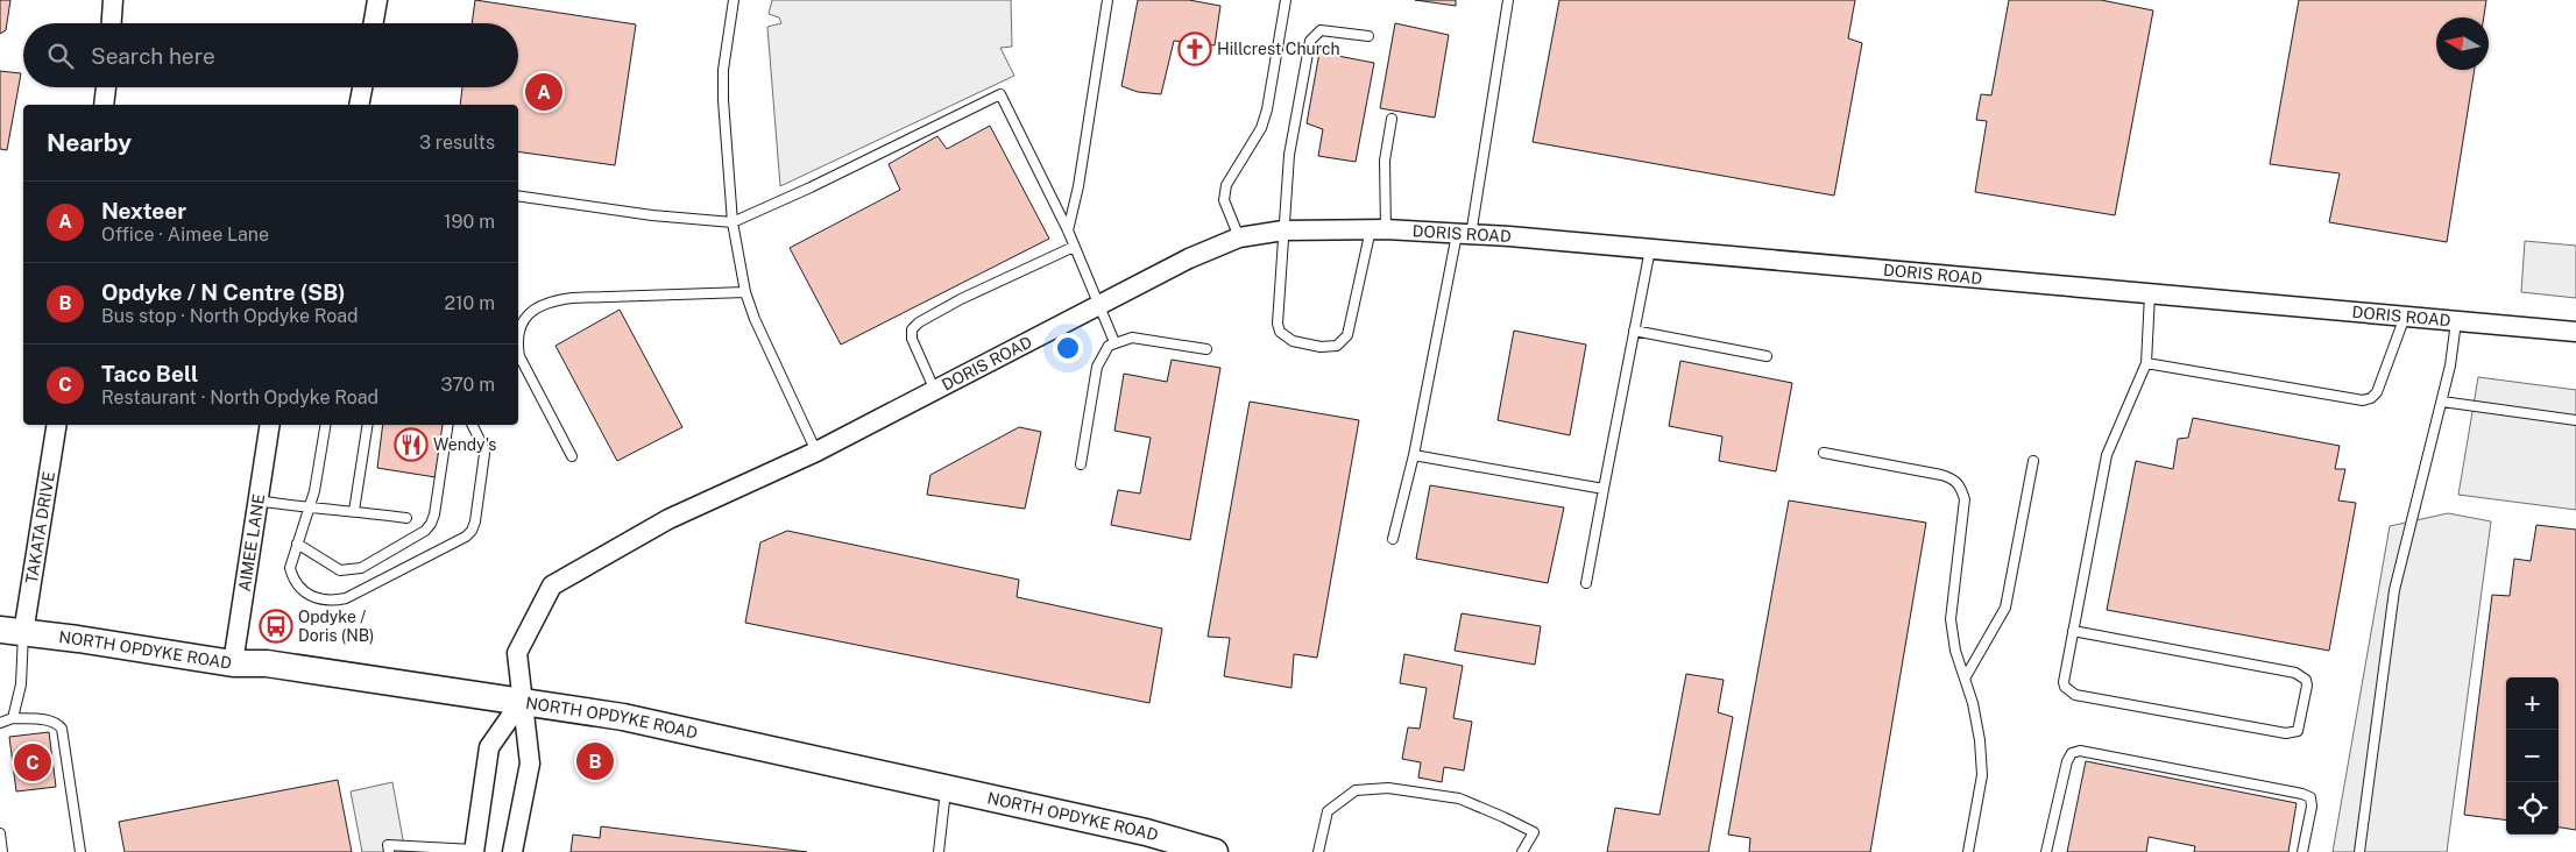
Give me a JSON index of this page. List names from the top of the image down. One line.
{"streets":{"main road":["NORTH OPDYKE ROAD"],"street":["DORIS ROAD","TAKATA DRIVE","AIMEE LANE"]},"crossings":[["DORIS ROAD","NORTH OPDYKE ROAD"],["TAKATA DRIVE","NORTH OPDYKE ROAD"],["AIMEE LANE","NORTH OPDYKE ROAD"]],"places":{"church":["Hillcrest Church"],"restaurant":["Wendy's"],"bus stop":["Opdyke / Doris (NB)"]},"north":"left","page":{"search":"Search here","pins":["A","B","C"],"heading":["Nearby","3 results"],"list":[{"mark":"A","name":"Nexteer","note":"Office · Aimee Lane","value":"190 m"},{"mark":"B","name":"Opdyke / N Centre (SB)","note":"Bus stop · North Opdyke Road","value":"210 m"},{"mark":"C","name":"Taco Bell","note":"Restaurant · North Opdyke Road","value":"370 m"}],"map_buttons":["+","−"]}}
